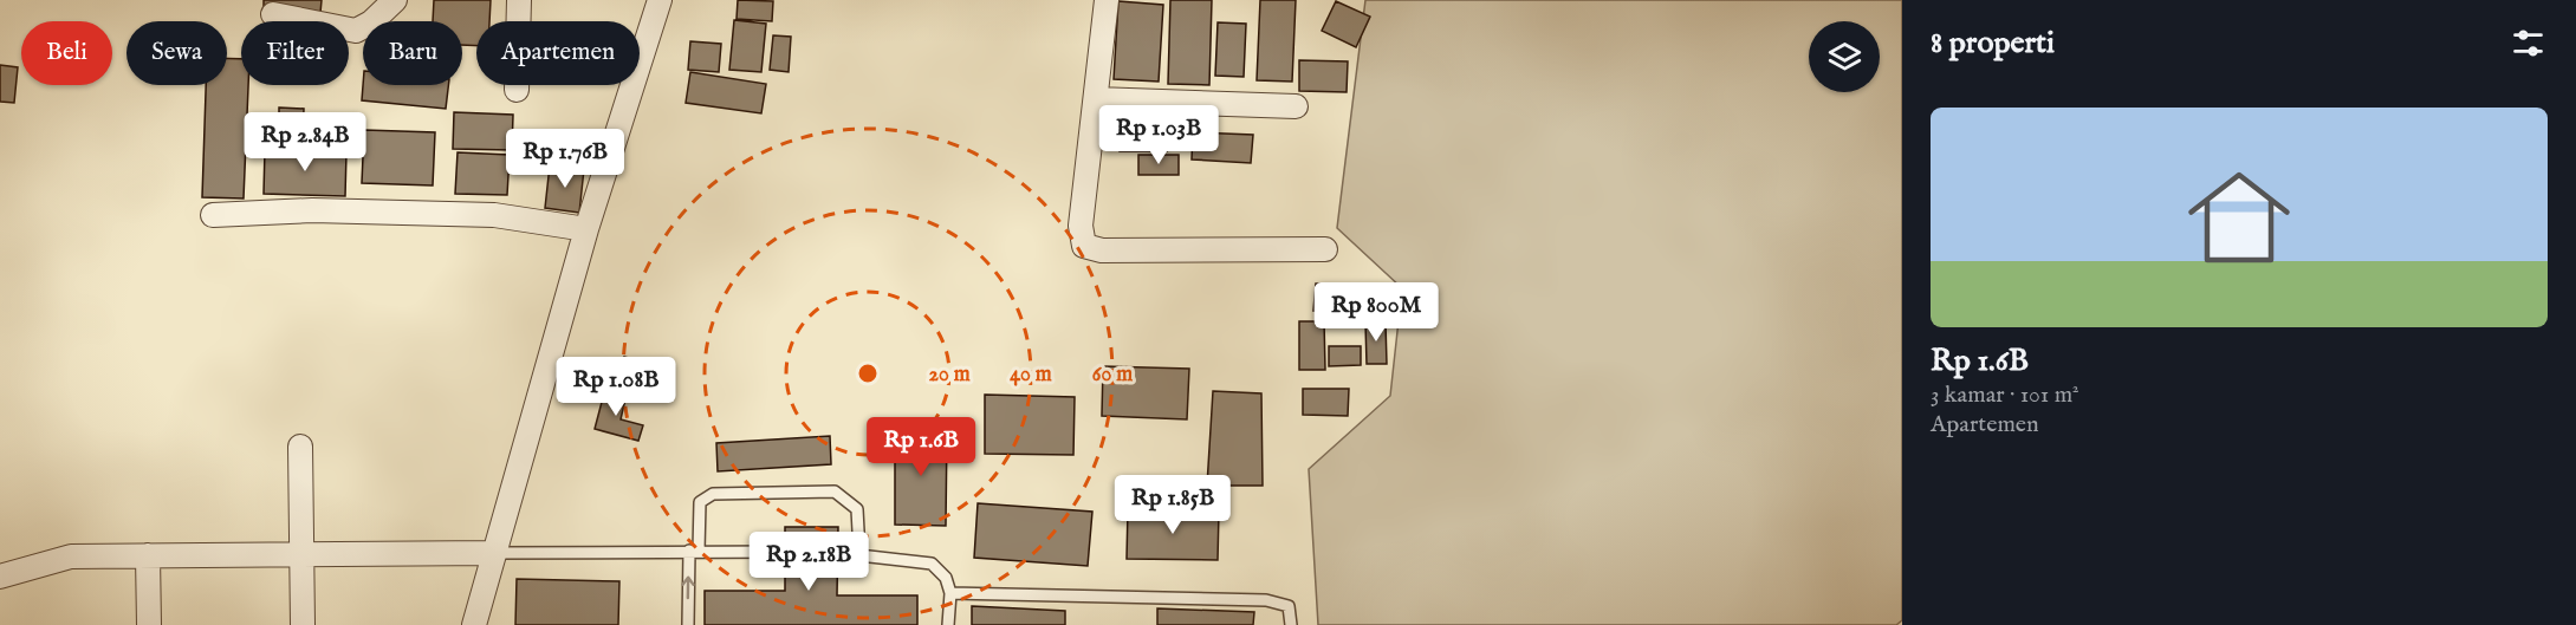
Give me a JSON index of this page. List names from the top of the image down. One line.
{"page":{"heading":"8 properti","chip":["Beli","Sewa","Filter","Baru","Apartemen"],"list":[{"name":"Rp 1.6B","note":"3 kamar · 101 m² · Apartemen"}],"price":["Rp 1.03B","Rp 2.84B","Rp 1.76B","Rp 800M","Rp 1.08B","Rp 1.6B","Rp 1.85B","Rp 2.18B"]},"rings":["20 m","40 m","60 m"]}
